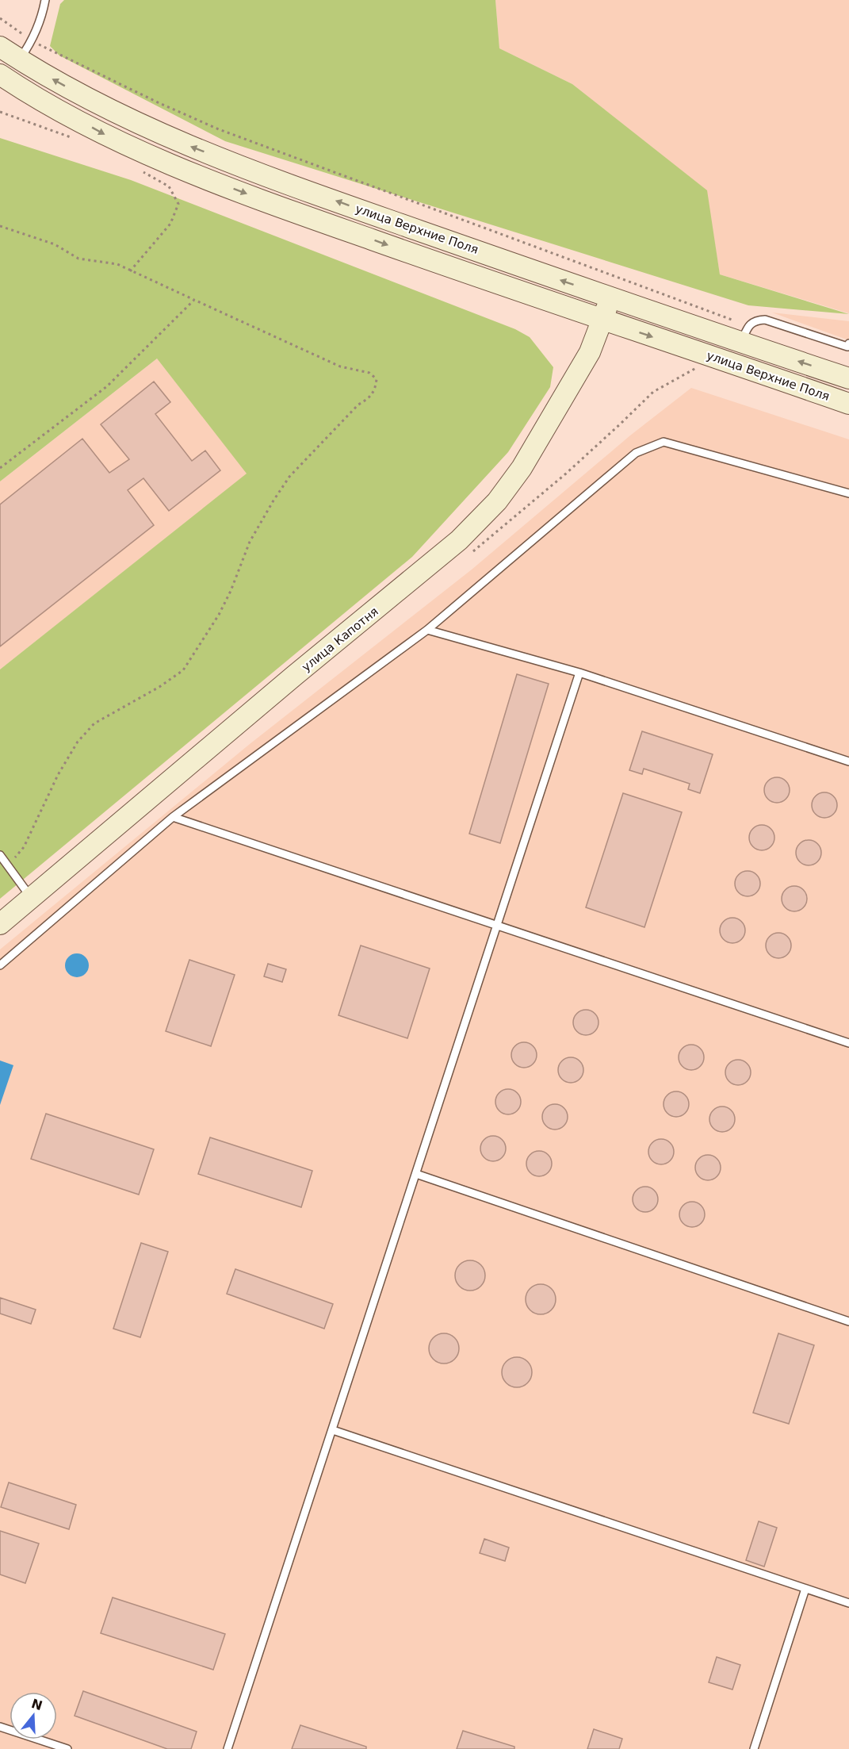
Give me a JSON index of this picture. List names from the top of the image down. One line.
{"streets":{"main road":["улица Верхние Поля","улица Капотня"]},"crossings":[["улица Верхние Поля","улица Капотня"]],"north":"top"}
